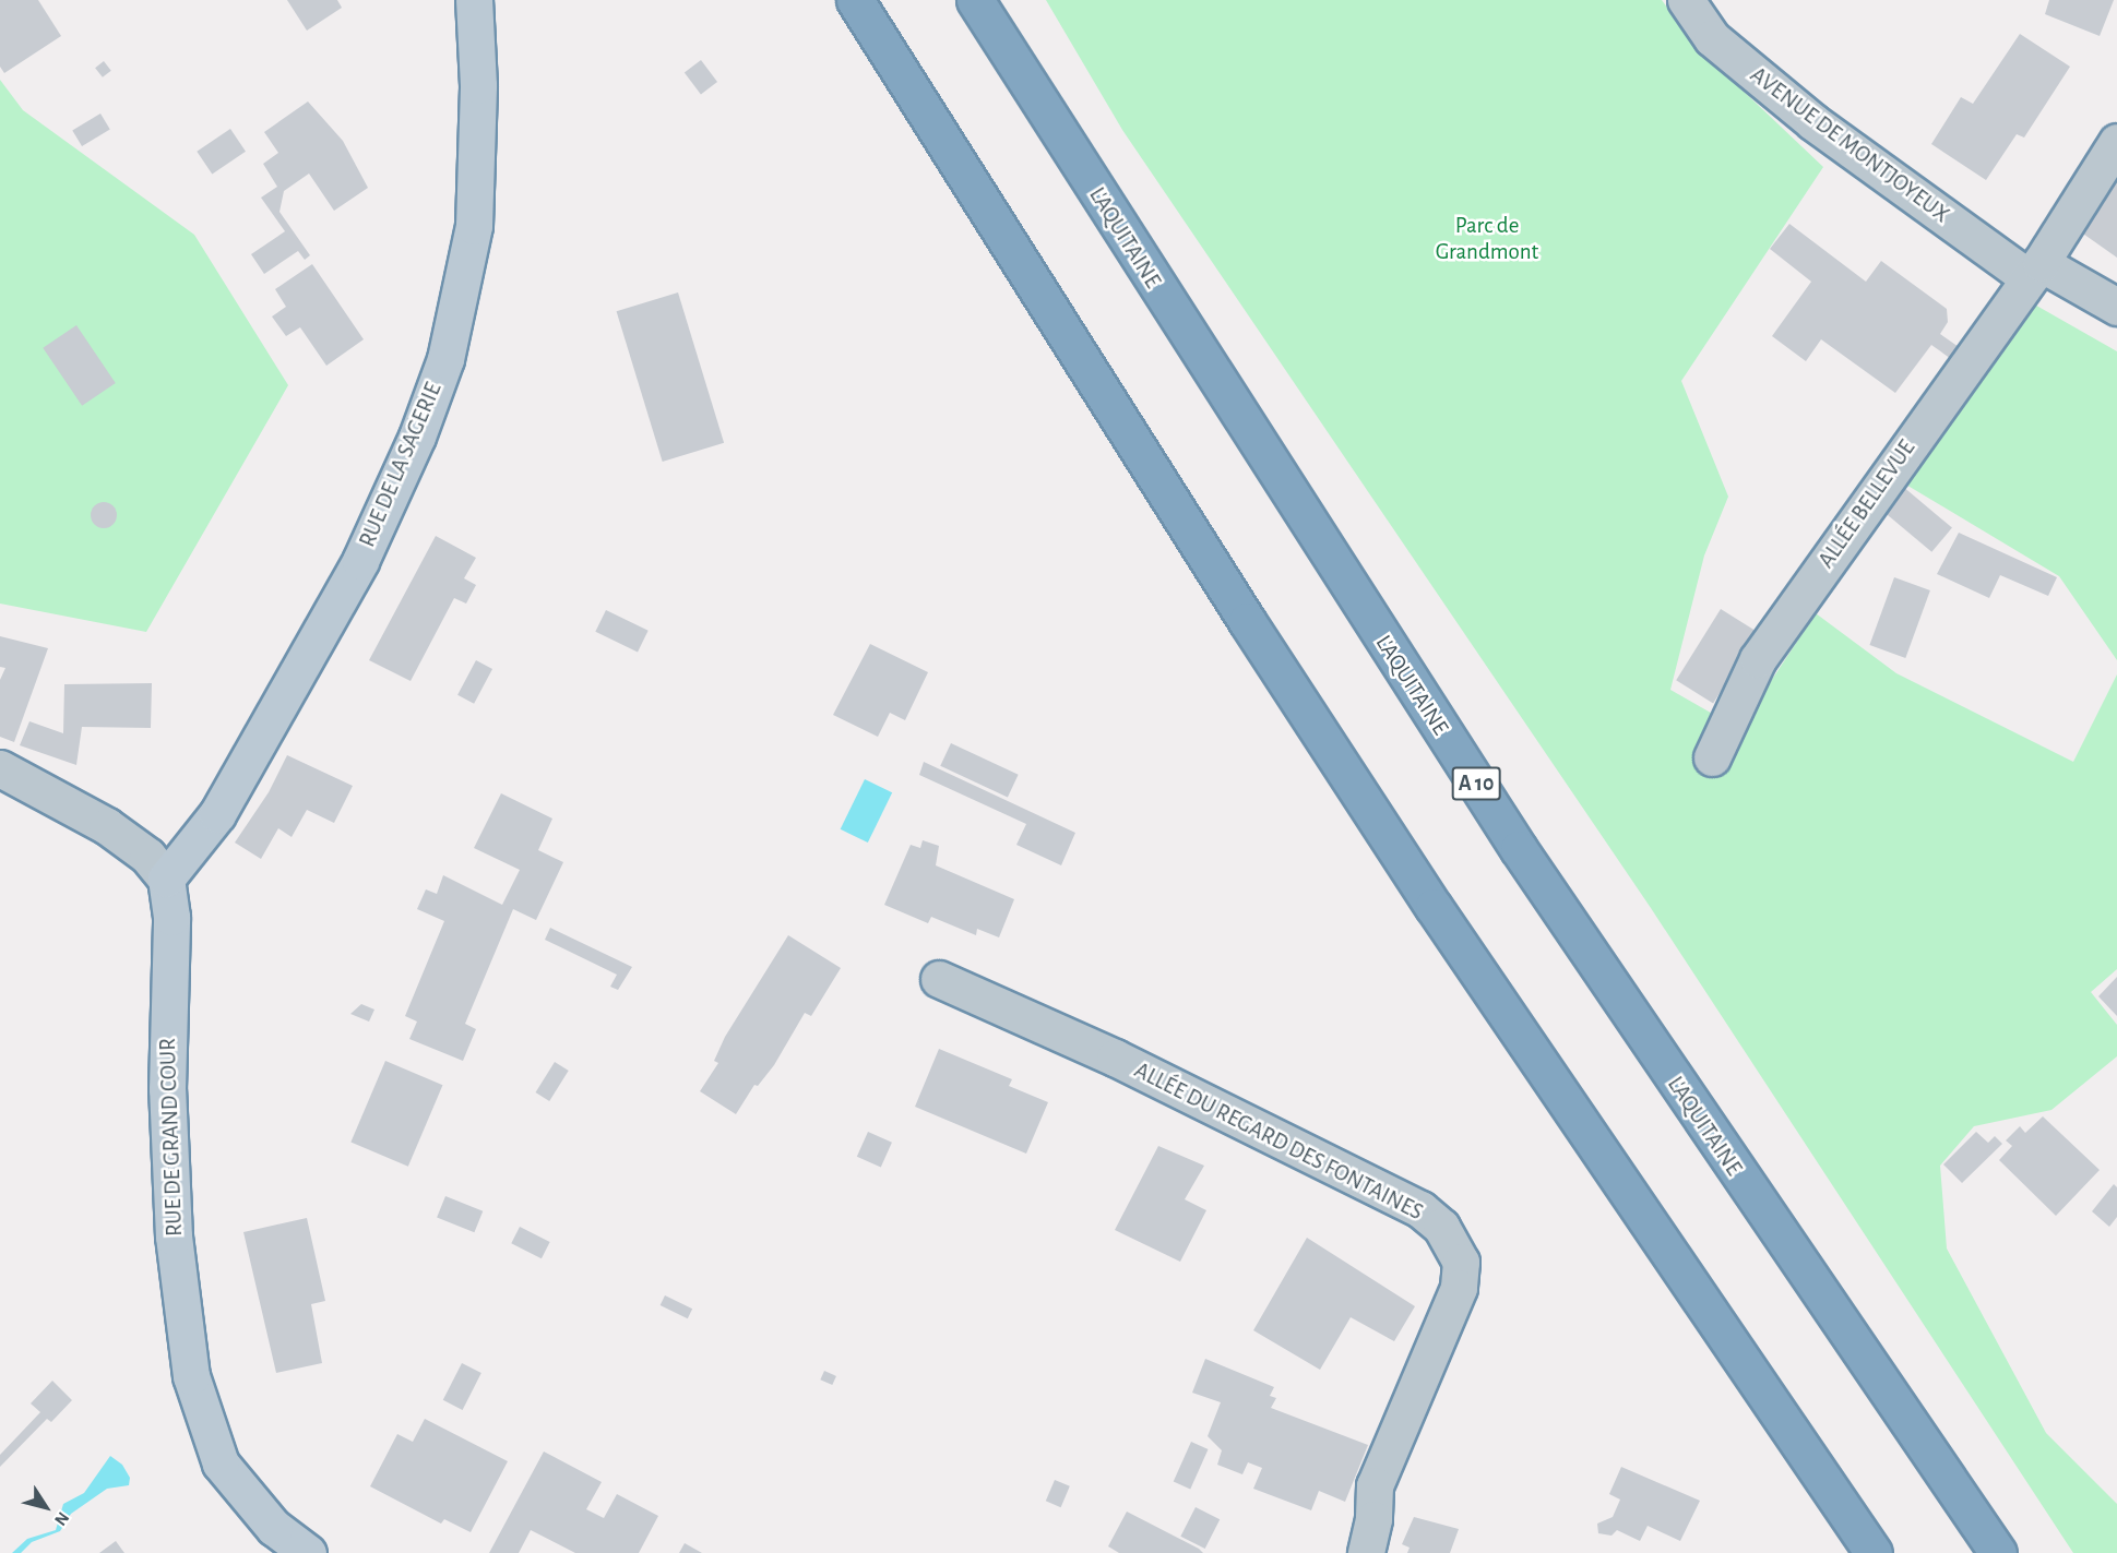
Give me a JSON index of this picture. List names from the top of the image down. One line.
{"streets":{"highway":["L'AQUITAINE","A 10"],"street":["AVENUE DE MONTJOYEUX","RUE DE LA SAGERIE","ALLÉE BELLEVUE","RUE DE GRAND COUR","ALLÉE DU REGARD DES FONTAINES"]},"crossings":[["AVENUE DE MONTJOYEUX","ALLÉE BELLEVUE"],["RUE DE LA SAGERIE","RUE DE GRAND COUR"]],"parks":["Parc de Grandmont"],"north":"bottom right"}
